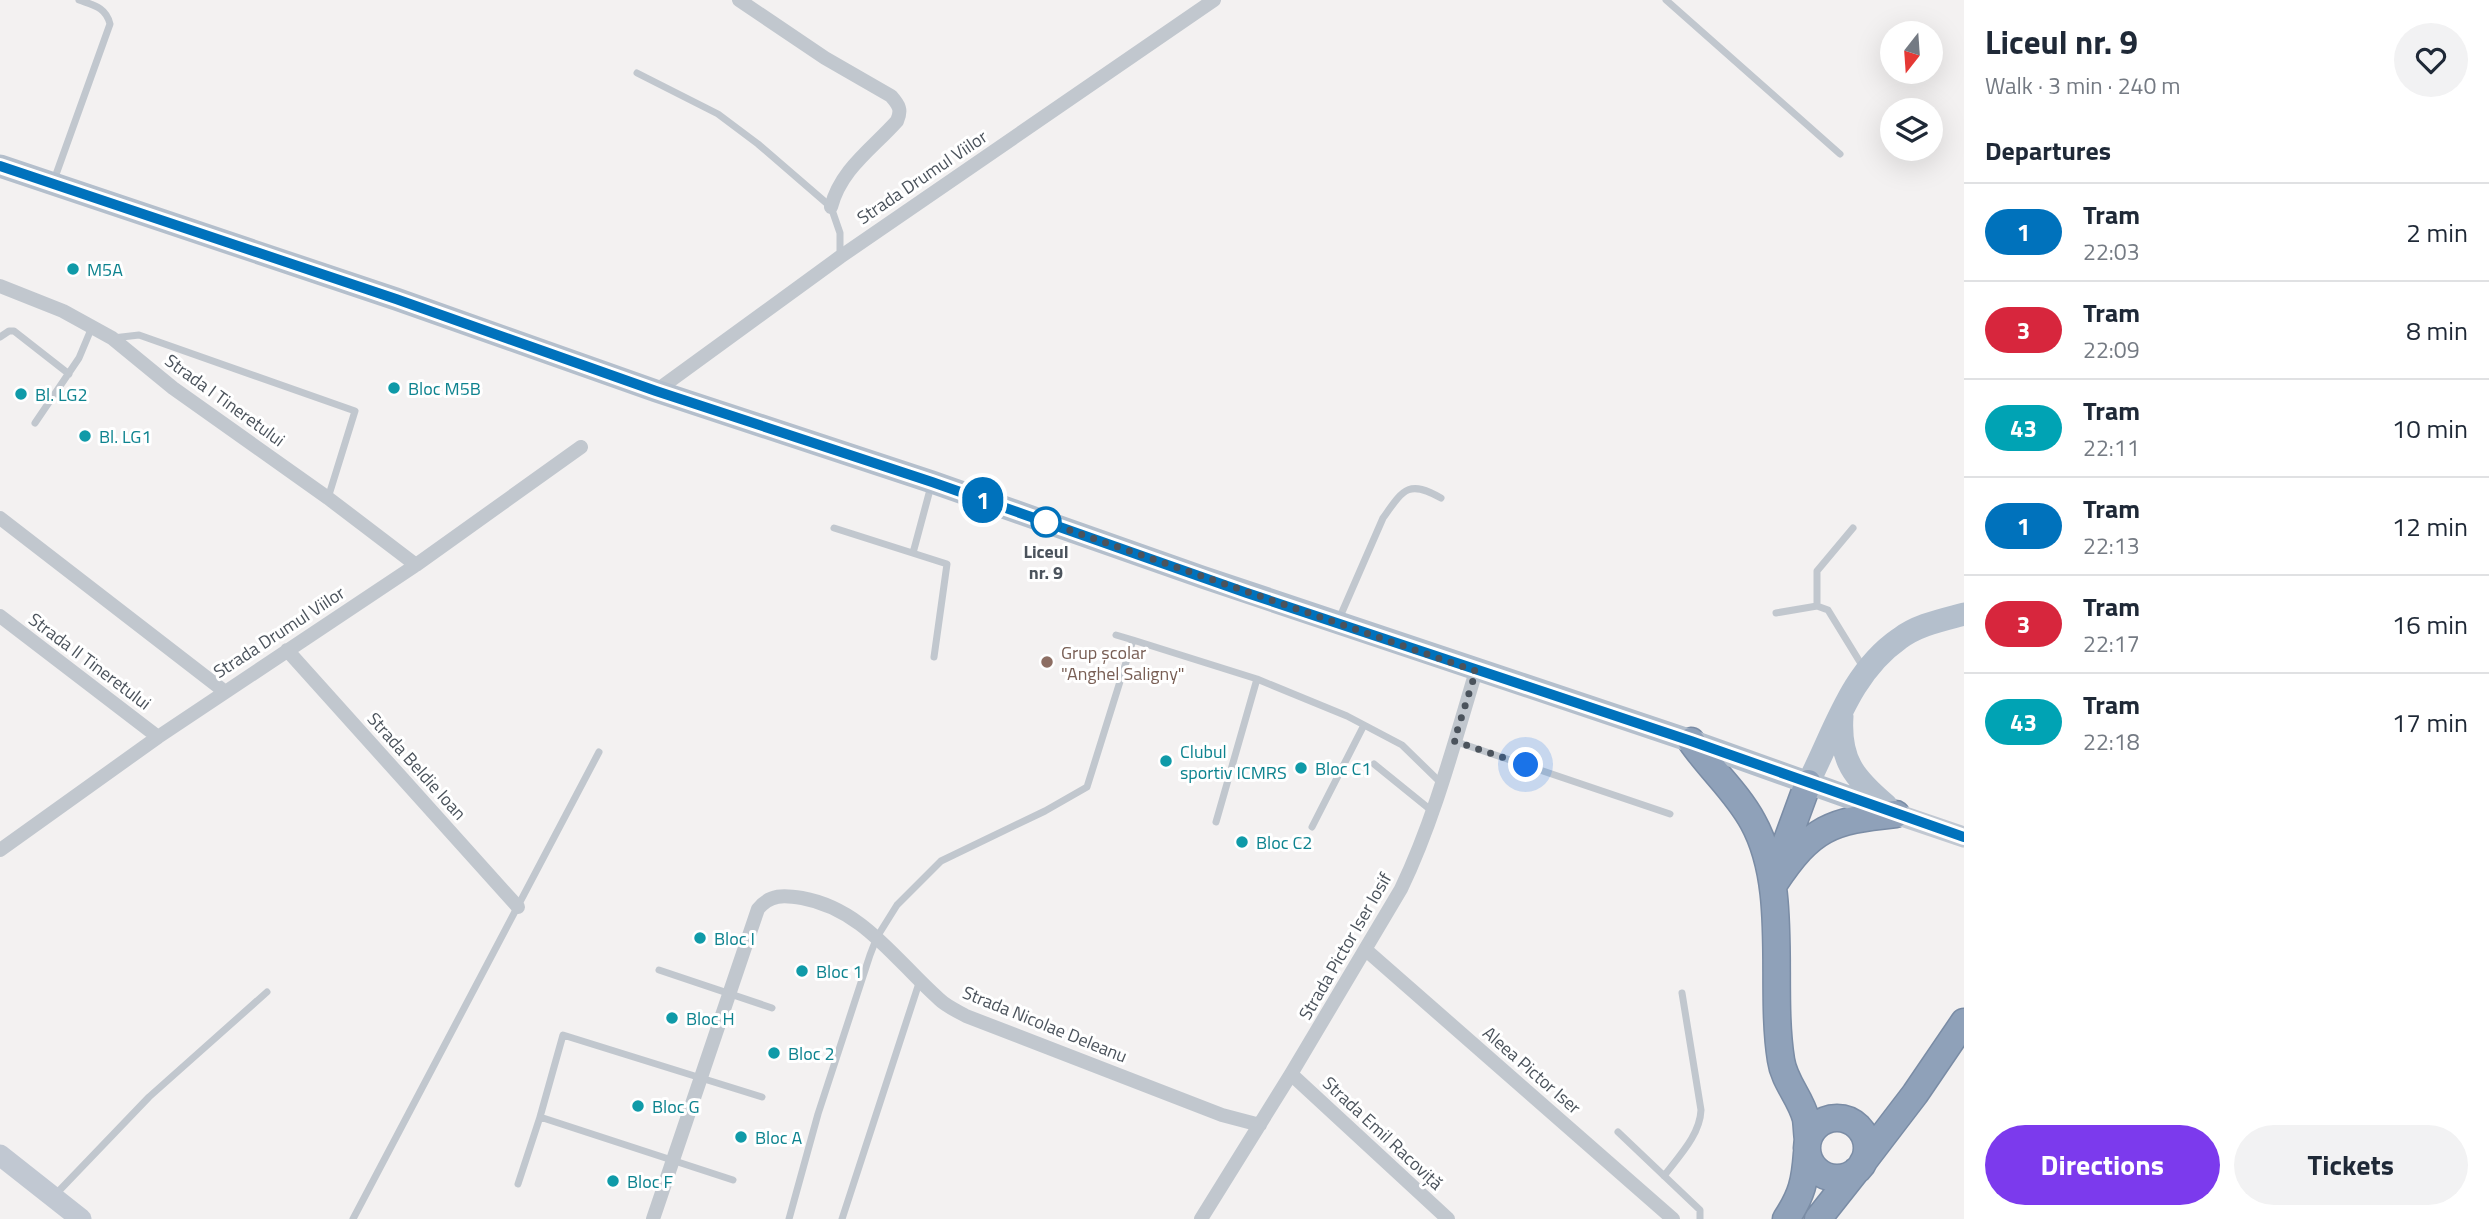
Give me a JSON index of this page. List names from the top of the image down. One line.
{"streets":{"street":["Strada Drumul Viilor","Strada I Tineretului","Strada II Tineretului","Strada Beldie Ioan","Strada Pictor Iser Iosif","Strada Nicolae Deleanu","Aleea Pictor Iser","Strada Emil Racoviță"]},"crossings":[["Strada Drumul Viilor","Strada I Tineretului"],["Strada Drumul Viilor","Strada II Tineretului"],["Strada Drumul Viilor","Strada Beldie Ioan"],["Strada Pictor Iser Iosif","Strada Nicolae Deleanu"],["Strada Pictor Iser Iosif","Aleea Pictor Iser"],["Strada Pictor Iser Iosif","Strada Emil Racoviță"]],"places":["M5A","Bloc M5B","Bl. LG2","Bl. LG1","Liceul nr. 9","Grup școlar \"Anghel Saligny\"","Clubul sportiv ICMRS","Bloc C1","Bloc C2","Bloc I","Bloc 1","Bloc H","Bloc 2","Bloc G","Bloc A","Bloc F"],"lines":["tram line 1"],"north":"bottom","page":{"on_map":"1","heading":[["Liceul nr. 9","Walk · 3 min · 240 m"],"Departures"],"list":[{"mark":"1","name":"Tram","note":"22:03","value":"2 min"},{"mark":"3","name":"Tram","note":"22:09","value":"8 min"},{"mark":"43","name":"Tram","note":"22:11","value":"10 min"},{"mark":"1","name":"Tram","note":"22:13","value":"12 min"},{"mark":"3","name":"Tram","note":"22:17","value":"16 min"},{"mark":"43","name":"Tram","note":"22:18","value":"17 min"}],"buttons":["Directions","Tickets"]}}
